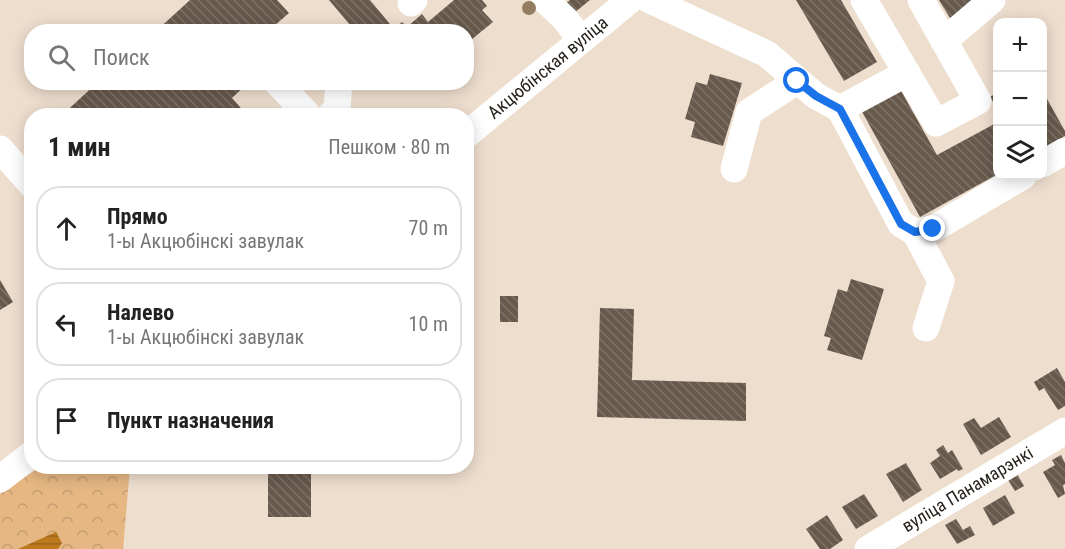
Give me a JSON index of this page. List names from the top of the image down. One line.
{"streets":{"street":["Акцюбінская вуліца","вуліца Панамарэнкі"]},"page":{"map_buttons":["+","−"],"search":"Поиск","heading":["1 мин","Пешком · 80 m"],"list":[["Прямо","1-ы Акцюбінскі завулак","70 m"],["Налево","1-ы Акцюбінскі завулак","10 m"],"Пункт назначения"]}}
